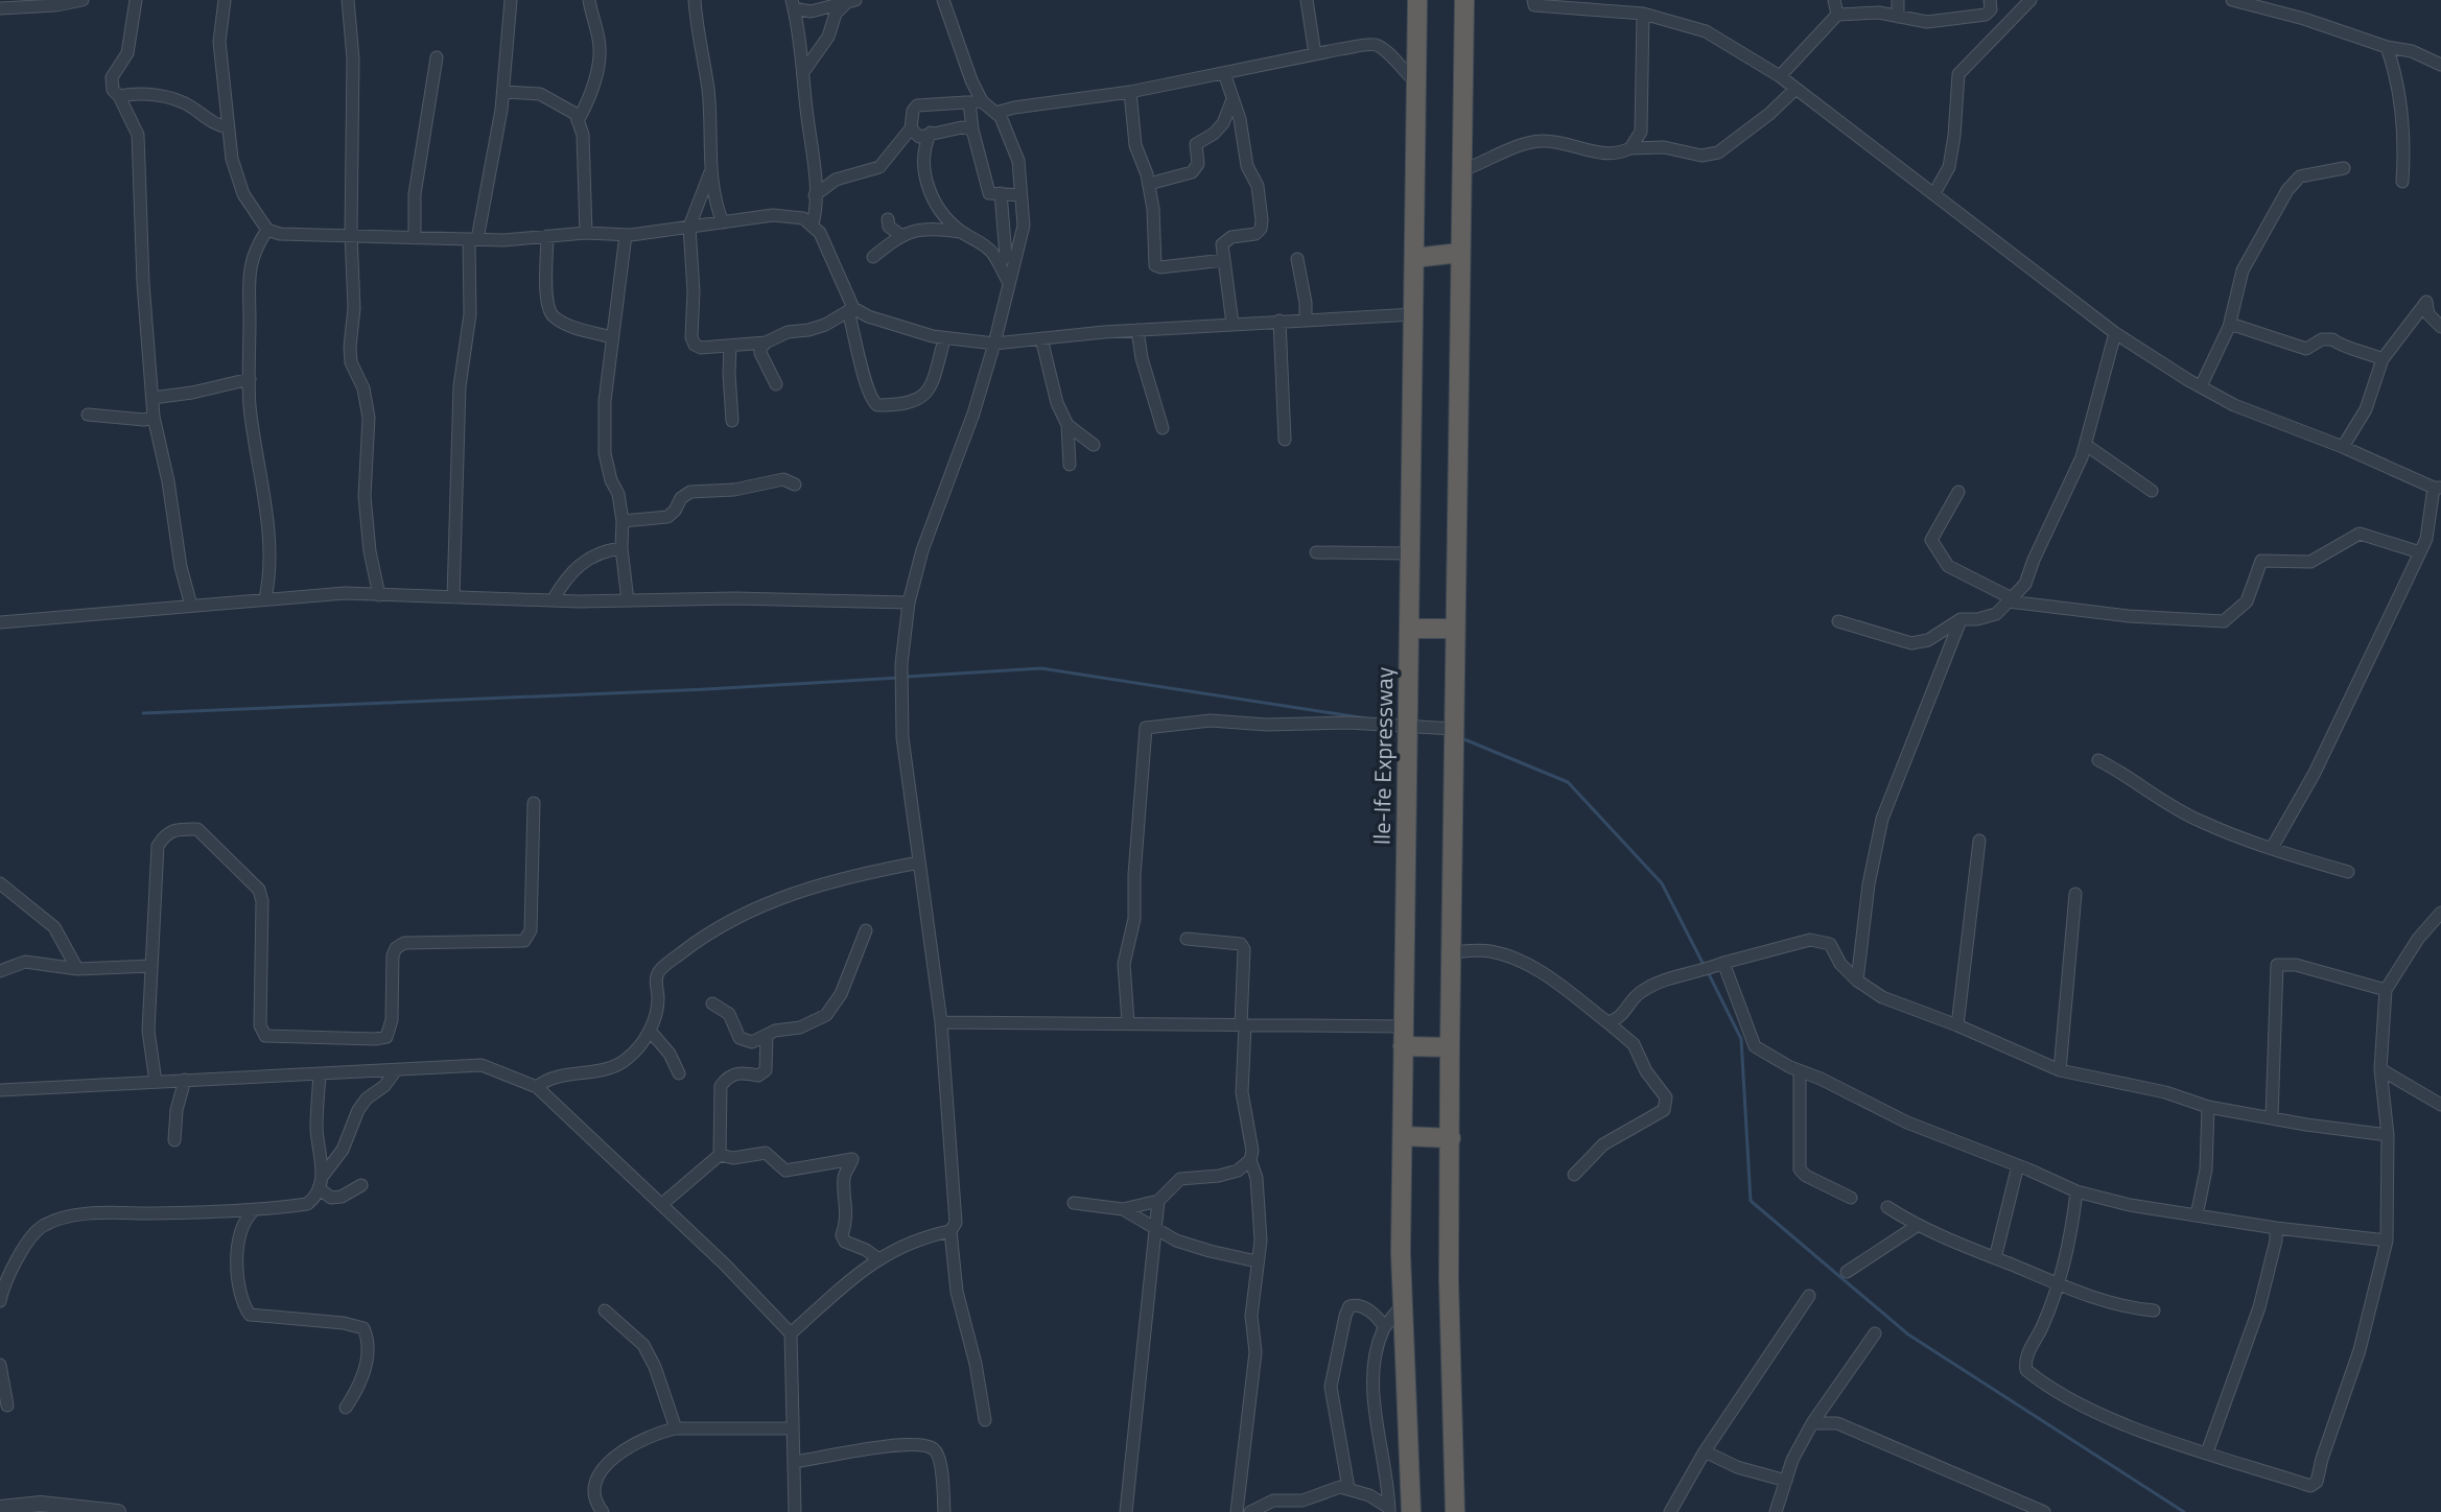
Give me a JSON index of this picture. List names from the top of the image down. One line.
{"streets":{"highway":["Ile-Ife Expressway"]}}
